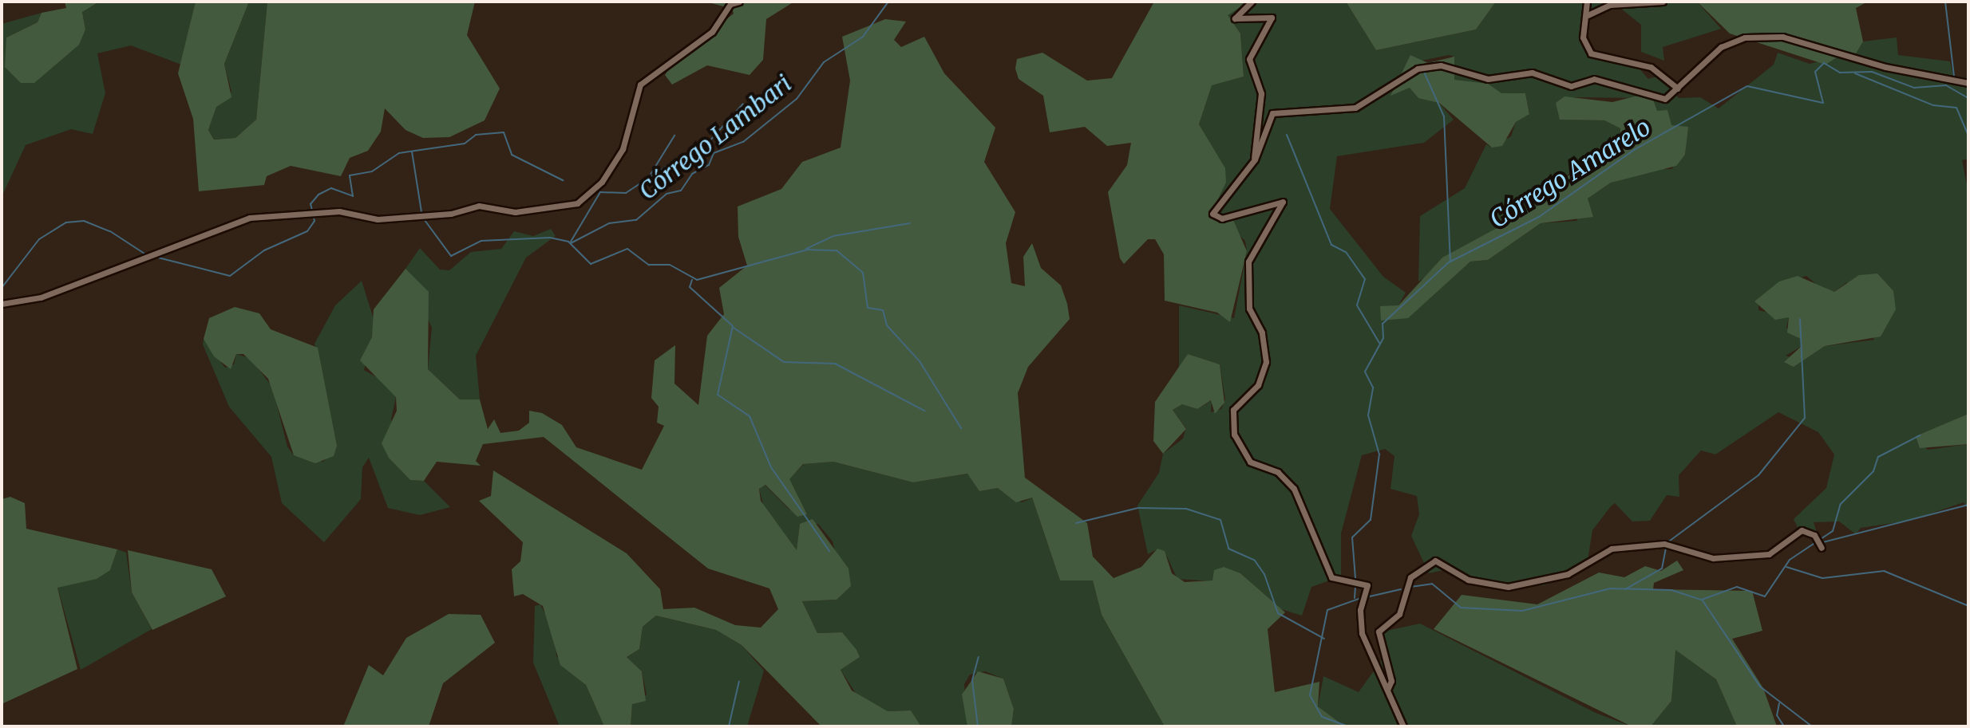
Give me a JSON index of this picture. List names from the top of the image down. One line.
{"water":["Córrego Lambari","Córrego Amarelo"]}
